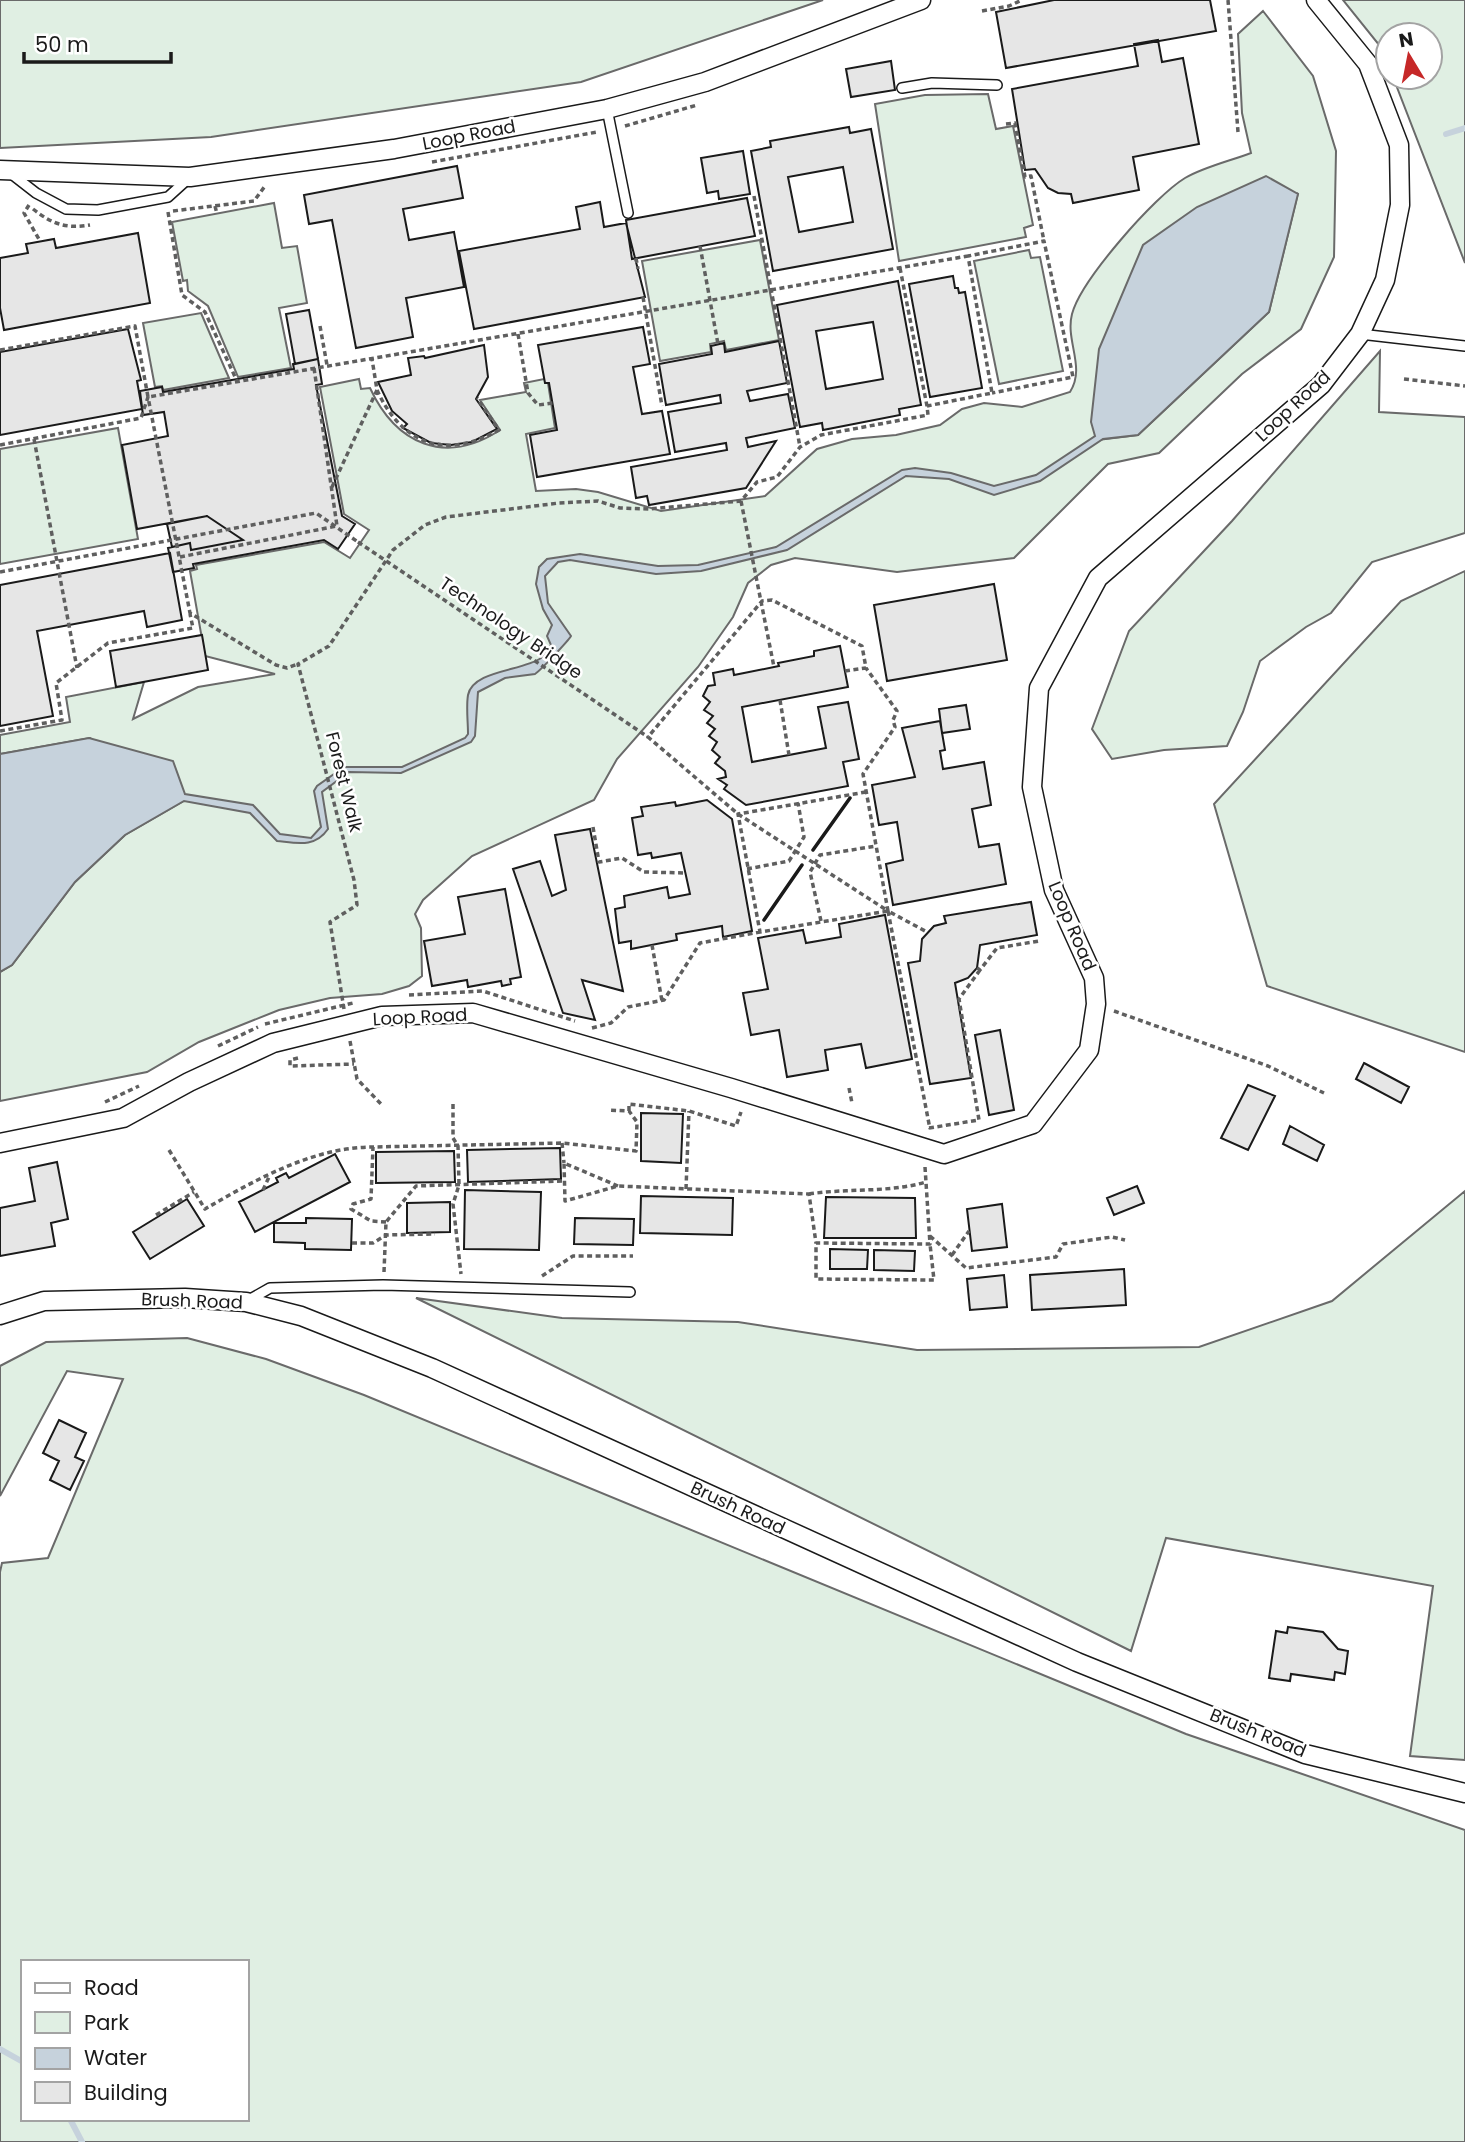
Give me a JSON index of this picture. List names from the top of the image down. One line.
{"streets":{"street":["Loop Road","Brush Road"],"path":["Technology Bridge","Forest Walk"]},"crossings":[["Loop Road","Forest Walk"]],"legend":["Road","Park","Water","Building"],"scale_bar":"50 m","north":"top"}
